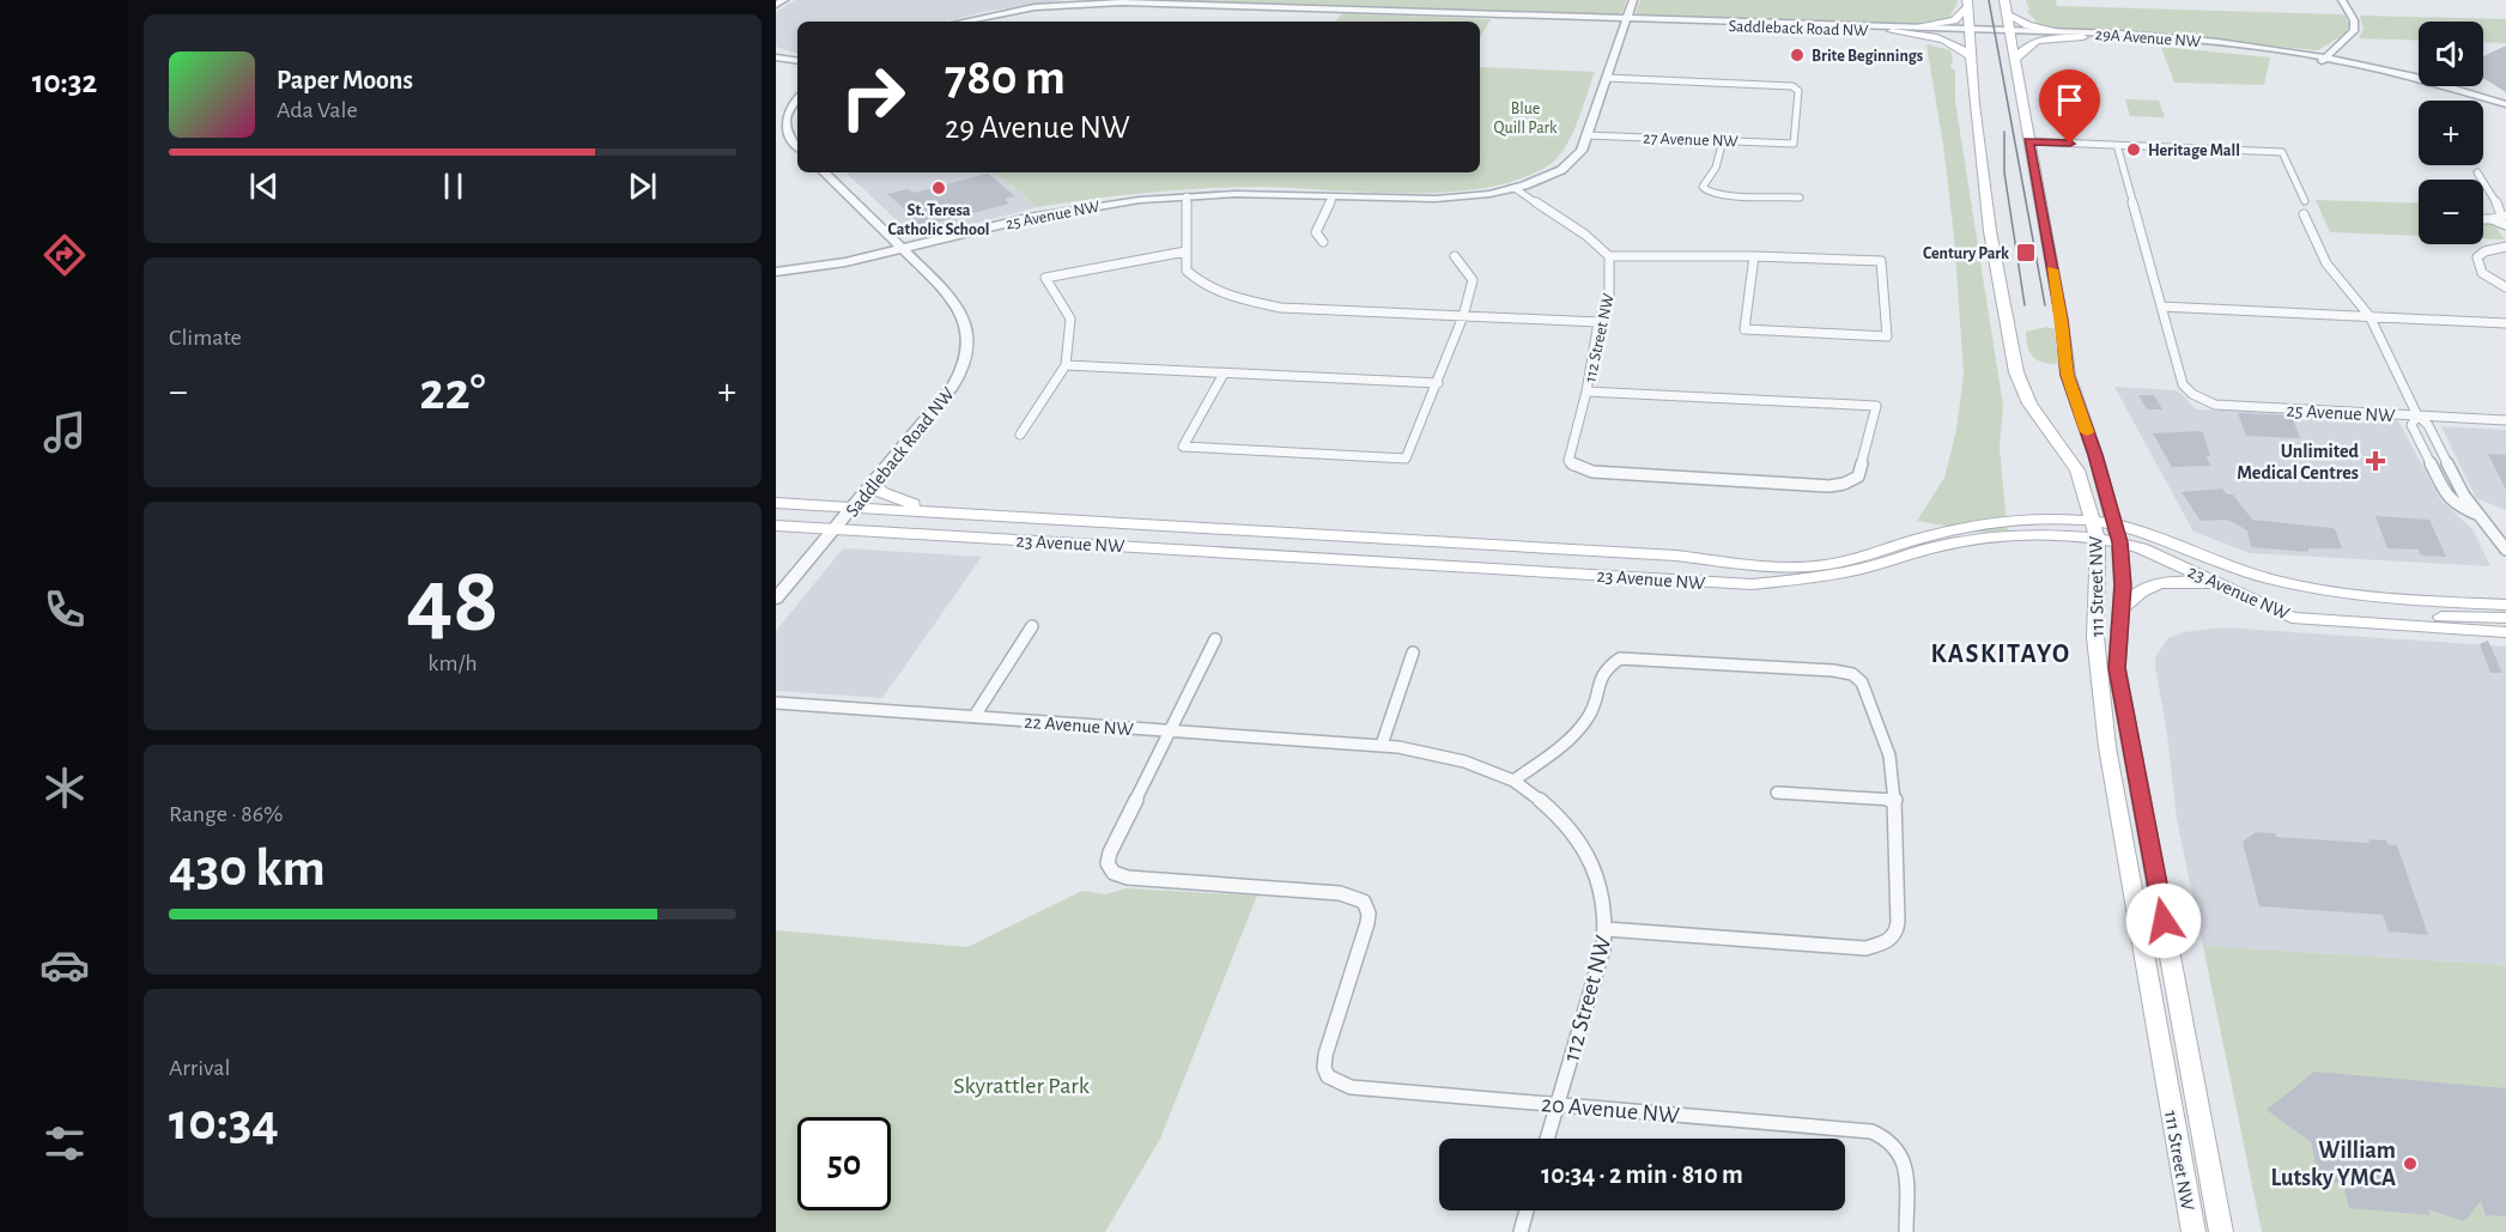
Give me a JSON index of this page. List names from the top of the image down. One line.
{"streets":{"main road":["23 Avenue NW","111 Street NW"],"street":["Saddleback Road NW","29A Avenue NW","27 Avenue NW","25 Avenue NW","112 Street NW","22 Avenue NW","20 Avenue NW"]},"crossings":[["Saddleback Road NW","29A Avenue NW"],["Saddleback Road NW","25 Avenue NW"],["Saddleback Road NW","23 Avenue NW"],["Saddleback Road NW","111 Street NW"],["29A Avenue NW","111 Street NW"],["112 Street NW","22 Avenue NW"],["112 Street NW","20 Avenue NW"],["23 Avenue NW","111 Street NW"],["22 Avenue NW","20 Avenue NW"]],"districts":["KASKITAYO"],"parks":["Blue Quill Park","Skyrattler Park"],"places":{"other":["Brite Beginnings","Heritage Mall","St. Teresa Catholic School","William Lutsky YMCA"],"transit":["Century Park"],"health":["Unlimited Medical Centres"]},"page":{"tabs":"10:32","map_buttons":["+","−"],"turn":["780 m","29 Avenue NW"],"song":["Paper Moons","Ada Vale"],"tile":["Climate",["48","km/h"],["Range · 86%","430 km"],["Arrival","10:34"]],"heat":["−","22°","+"],"limit":"50","trip":"10:34 · 2 min · 810 m"}}
